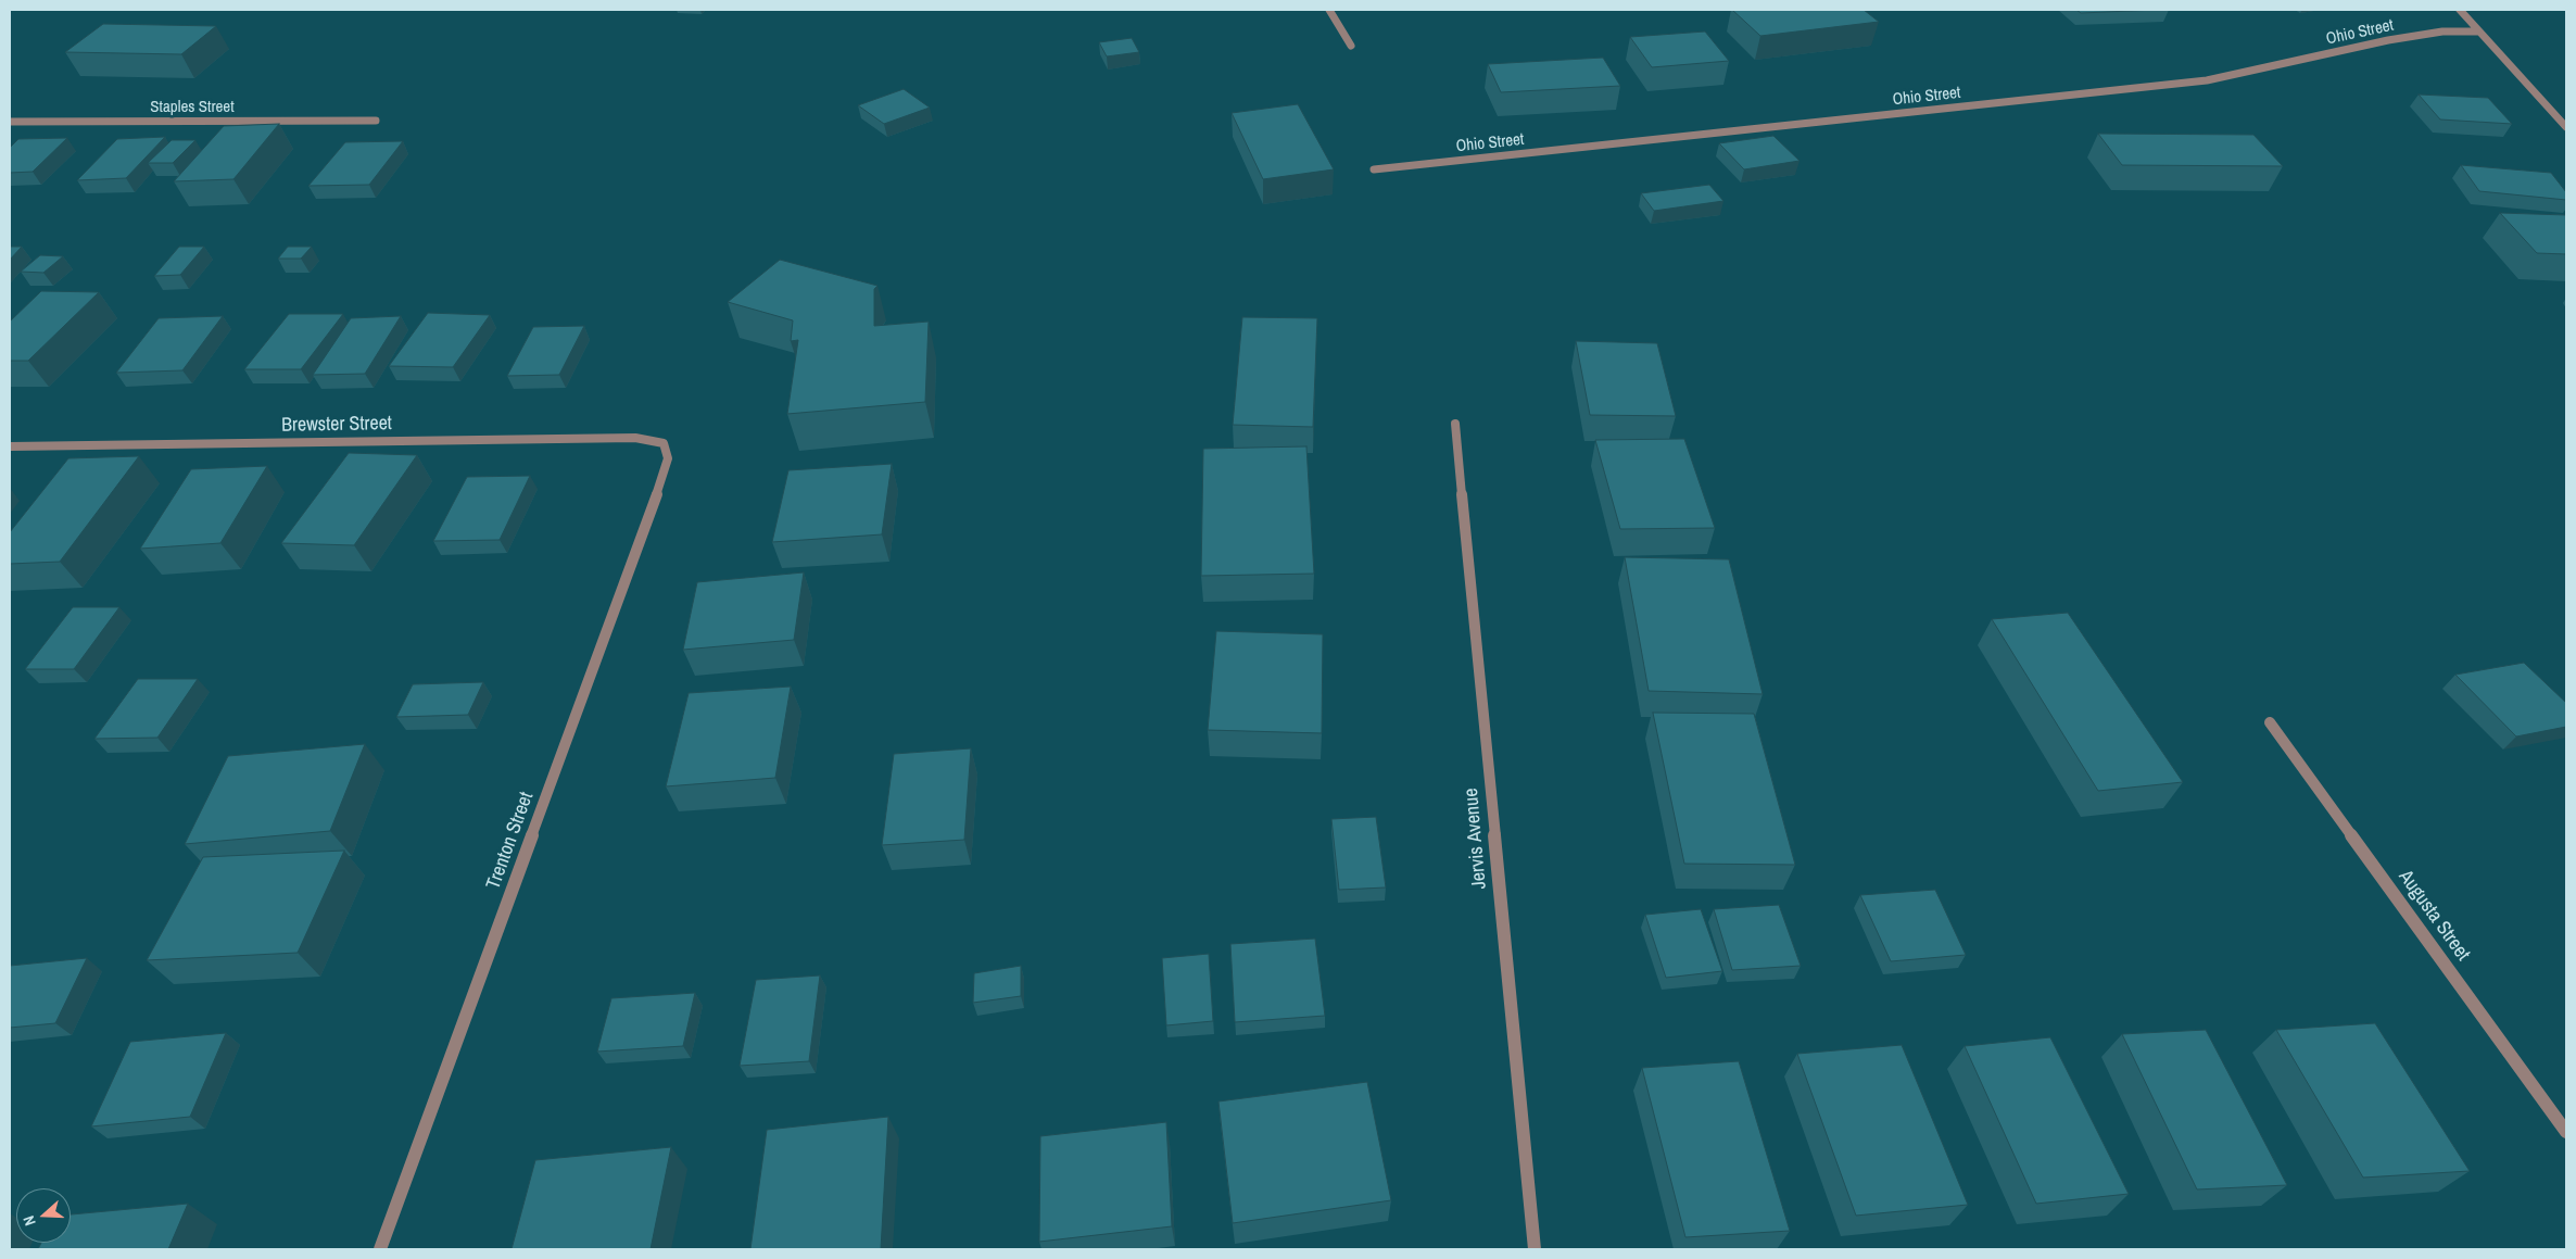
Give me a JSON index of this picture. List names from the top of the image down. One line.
{"streets":{"street":["Ohio Street","Staples Street","Brewster Street","Jervis Avenue","Trenton Street","Augusta Street"]},"crossings":[["Brewster Street","Trenton Street"]],"north":"left"}
